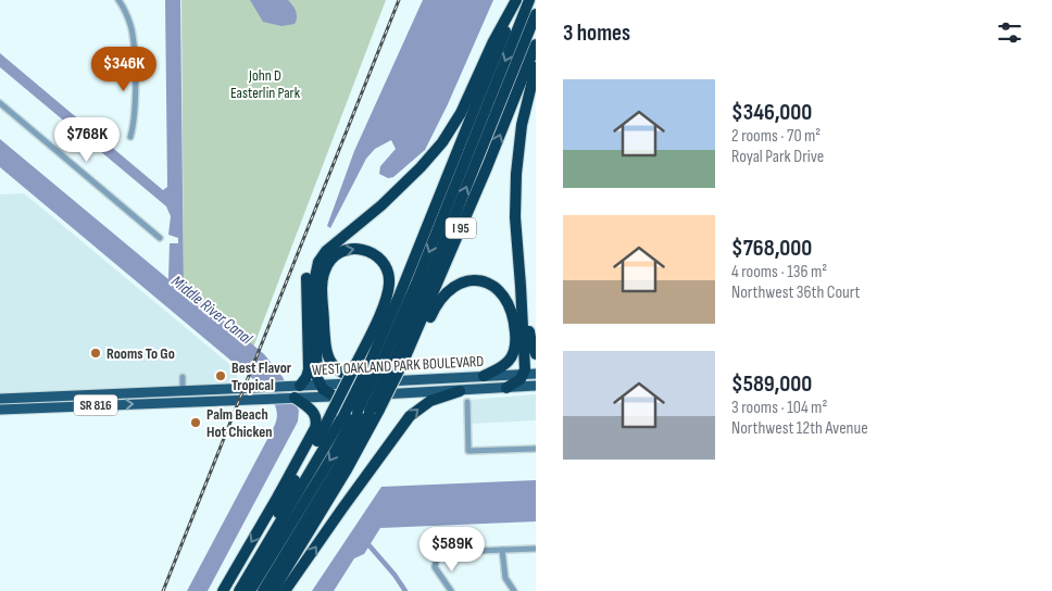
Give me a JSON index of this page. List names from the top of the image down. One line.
{"streets":{"highway":["I 95"],"main road":["WEST OAKLAND PARK BOULEVARD","SR 816"]},"water":["Middle River Canal"],"parks":["John D Easterlin Park"],"places":["Rooms To Go","Best Flavor Tropical","Palm Beach Hot Chicken"],"page":{"heading":"3 homes","price":["$346K","$768K","$589K"],"list":[{"name":"$346,000","note":"2 rooms · 70 m² · Royal Park Drive"},{"name":"$768,000","note":"4 rooms · 136 m² · Northwest 36th Court"},{"name":"$589,000","note":"3 rooms · 104 m² · Northwest 12th Avenue"}]}}
